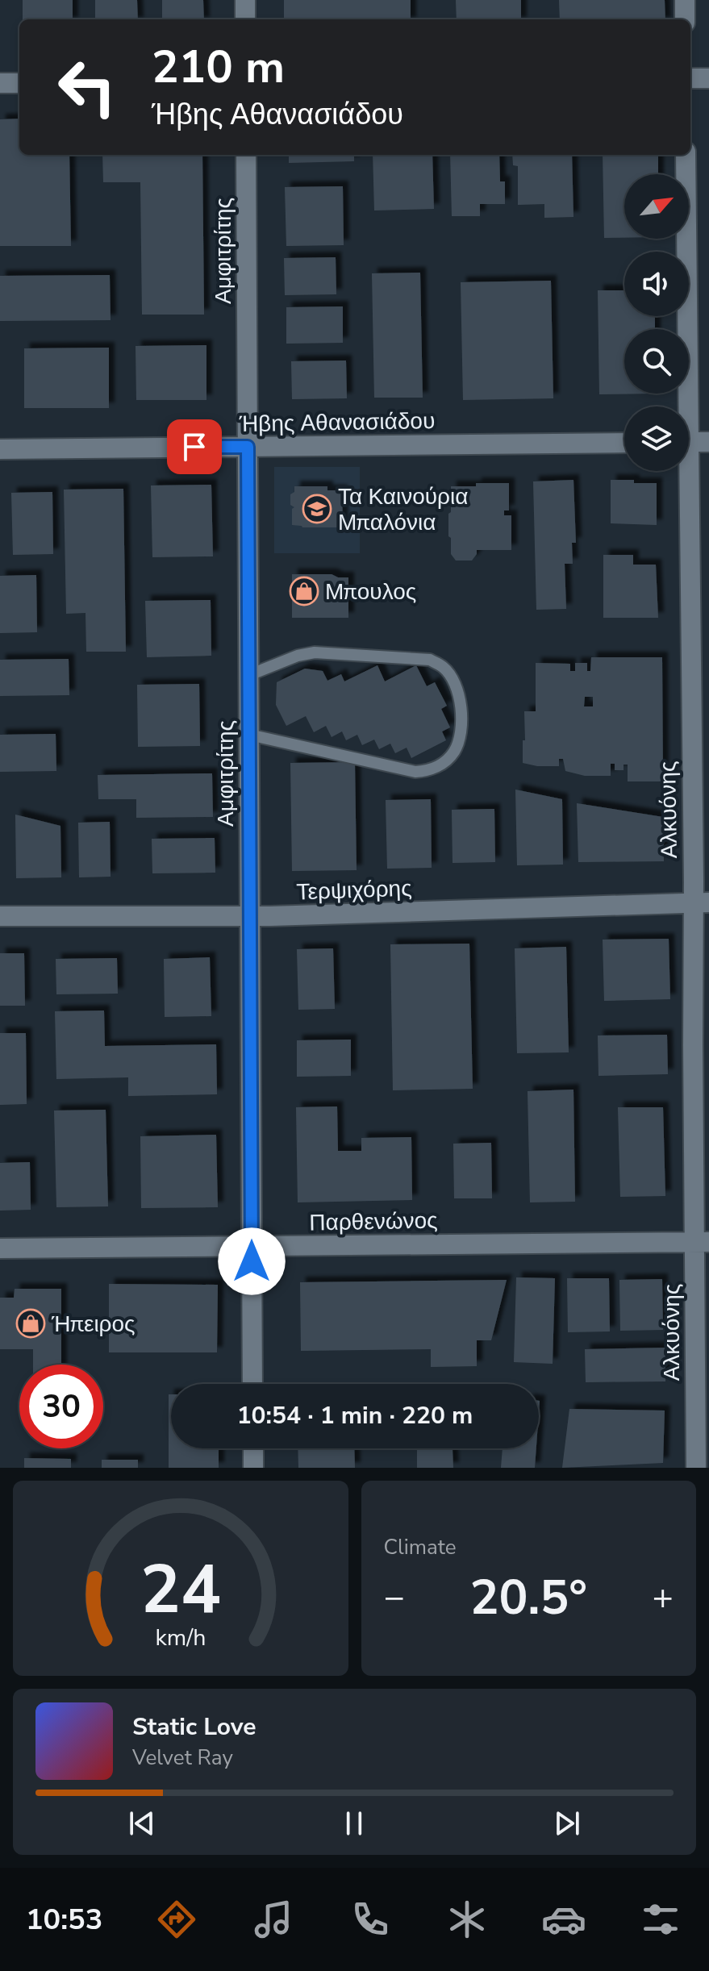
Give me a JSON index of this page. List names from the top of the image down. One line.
{"streets":{"street":["Αμφιτρίτης","Ήβης Αθανασιάδου","Αλκυόνης","Τερψιχόρης","Παρθενώνος"]},"crossings":[["Αμφιτρίτης","Ήβης Αθανασιάδου"],["Αμφιτρίτης","Τερψιχόρης"],["Αμφιτρίτης","Παρθενώνος"],["Αλκυόνης","Τερψιχόρης"],["Αλκυόνης","Παρθενώνος"]],"places":{"school or university":["Τα Καινούρια Μπαλόνια"],"shop":["Μπουλος","Ήπειρος"]},"north":"top right","page":{"turn":["210 m","Ήβης Αθανασιάδου"],"limit":"30","trip":"10:54 · 1 min · 220 m","tile":"Climate","heat":["−","20.5°","+"],"song":["Static Love","Velvet Ray"],"tabs":"10:53","gauge":["24","km/h"]}}
